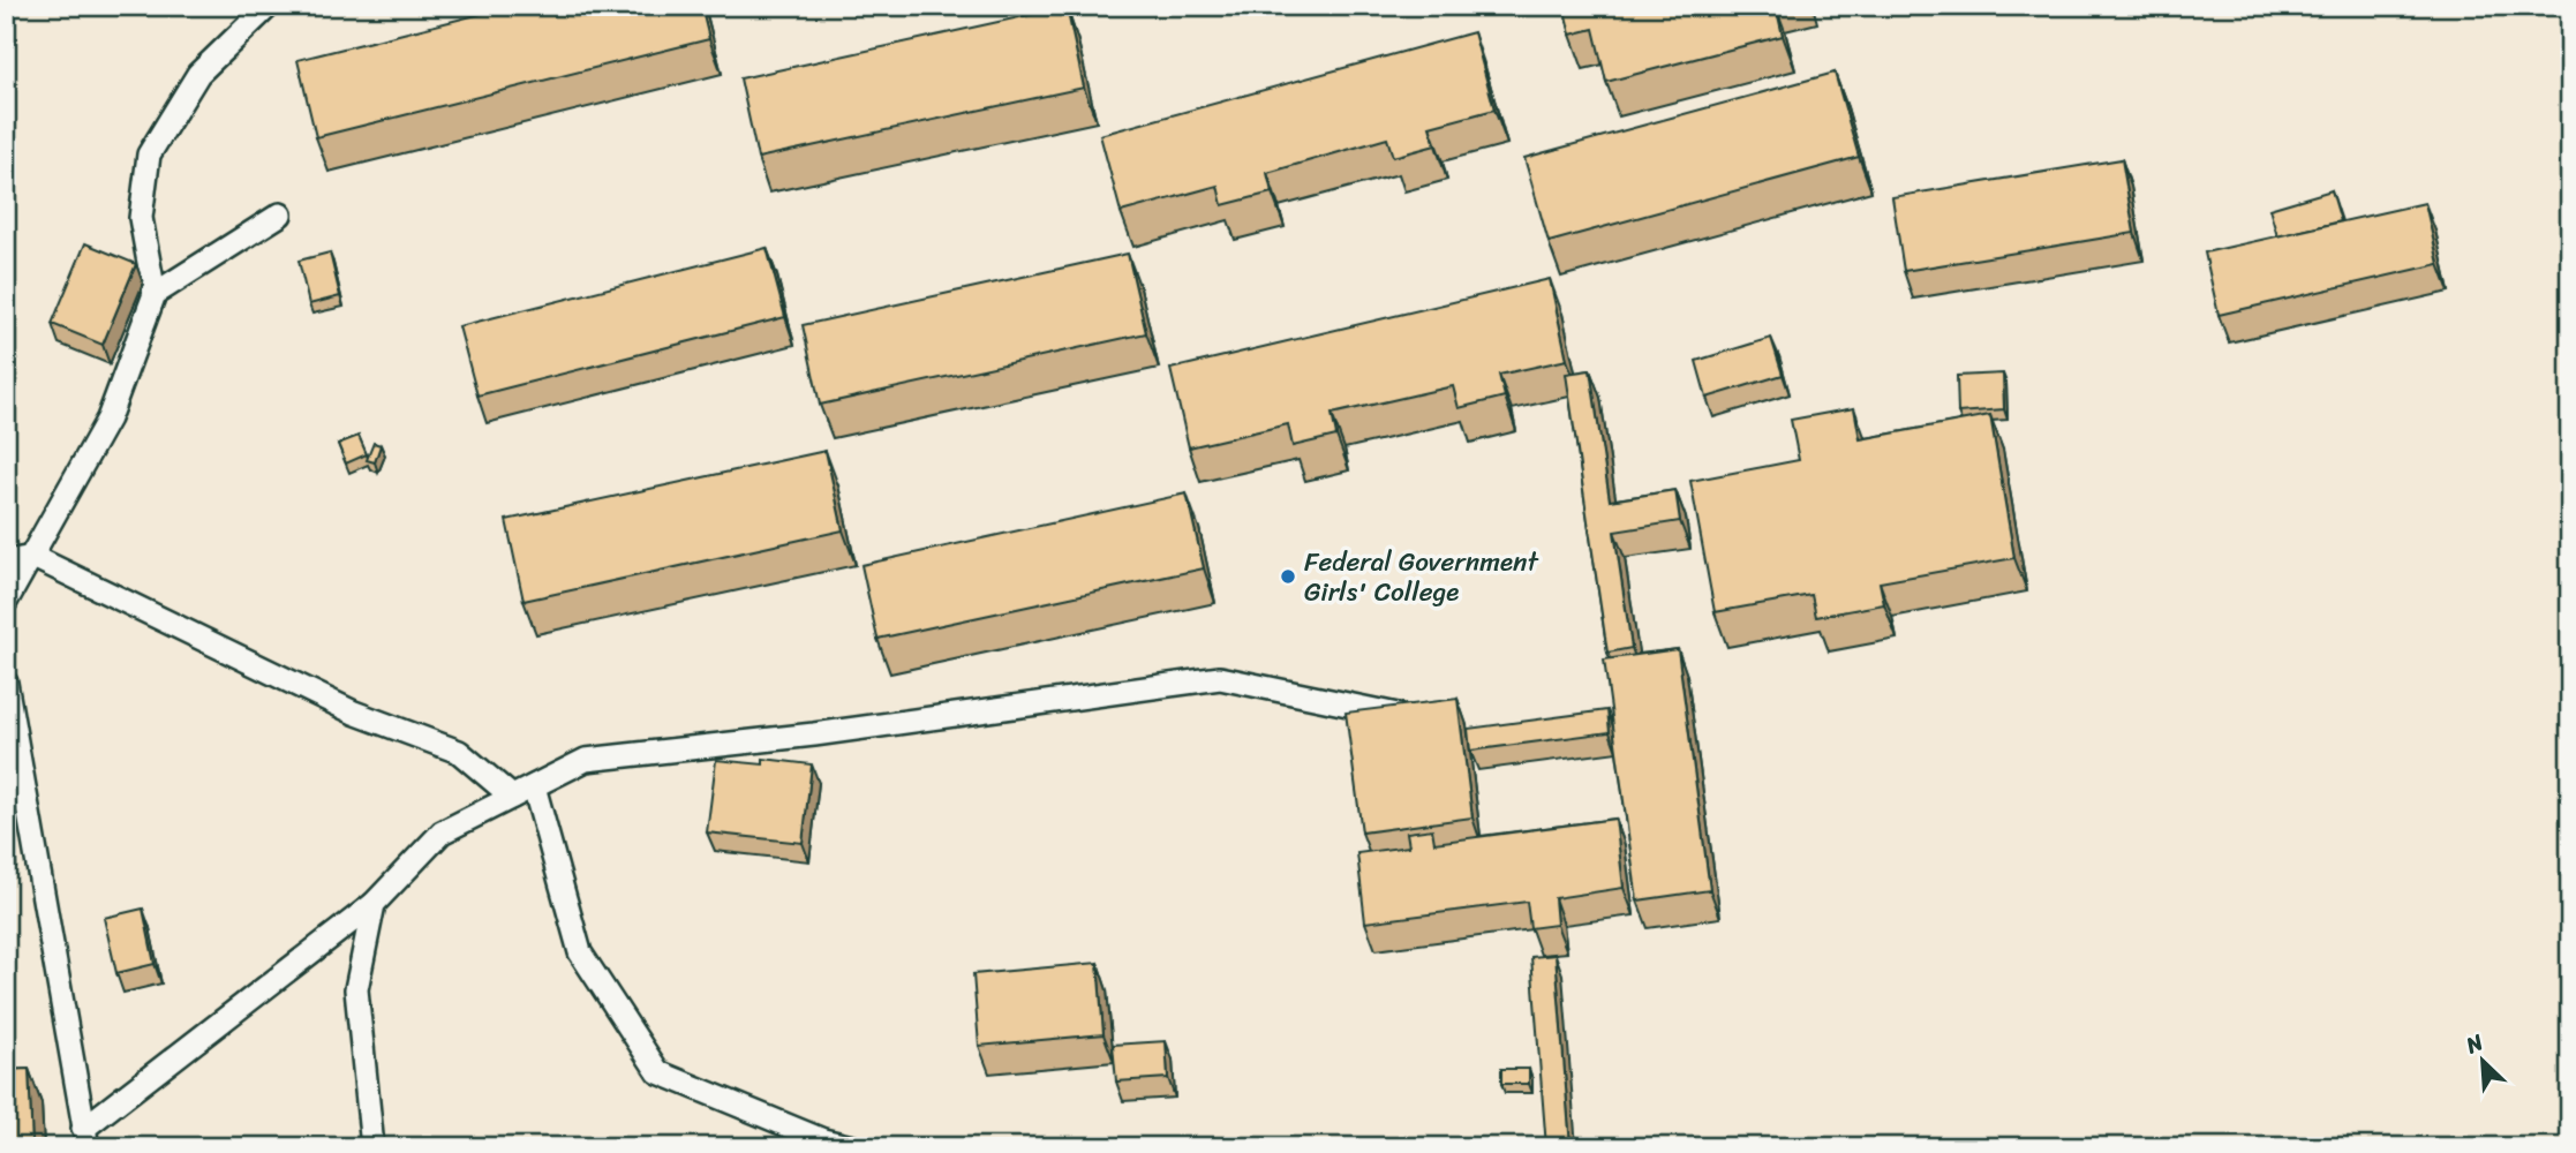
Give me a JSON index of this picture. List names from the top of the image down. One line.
{"places":["Federal Government Girls' College"],"north":"top left"}
